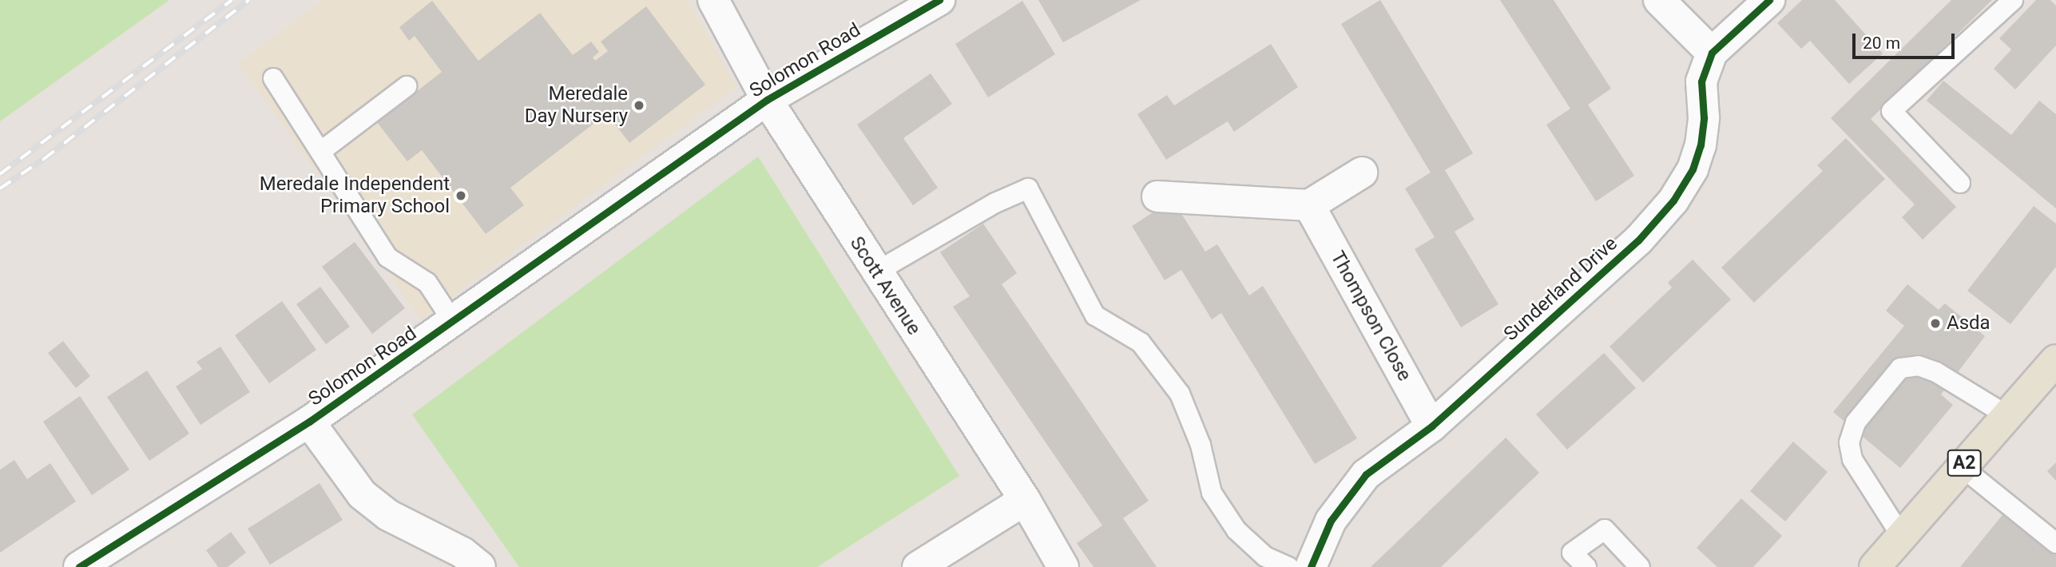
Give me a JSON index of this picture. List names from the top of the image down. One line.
{"streets":{"main road":["A2"],"street":["Solomon Road","Scott Avenue","Sunderland Drive","Thompson Close"]},"crossings":[["Solomon Road","Scott Avenue"],["Sunderland Drive","Thompson Close"]],"places":["Meredale Day Nursery","Meredale Independent Primary School","Asda"],"scale_bar":"20 m"}
